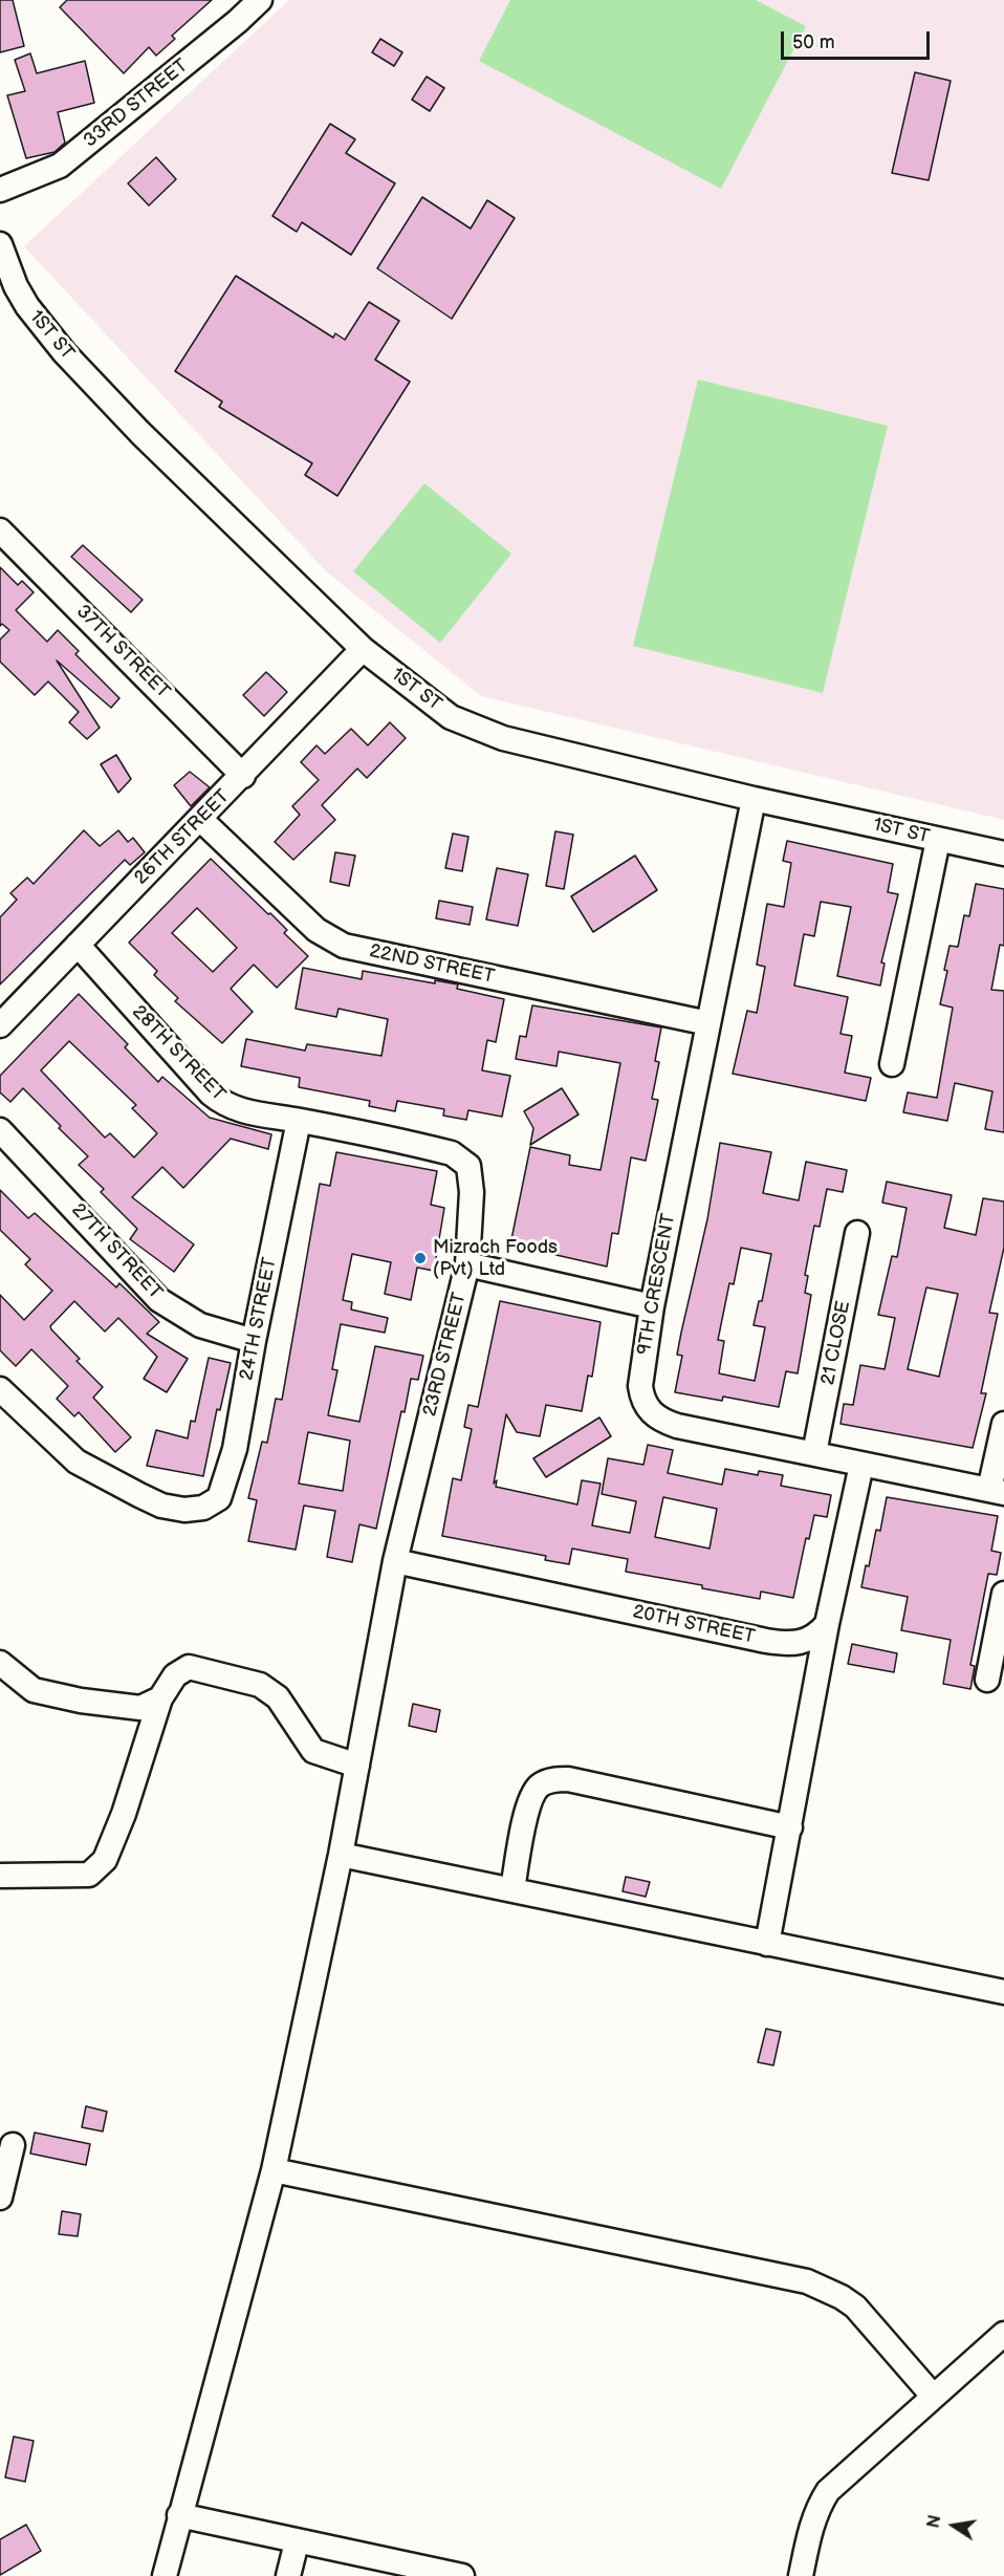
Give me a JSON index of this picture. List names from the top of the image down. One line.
{"streets":{"street":["33RD STREET","1ST ST","37TH STREET","26TH STREET","22ND STREET","28TH STREET","27TH STREET","9TH CRESCENT","24TH STREET","21 CLOSE","23RD STREET","20TH STREET"]},"crossings":[["1ST ST","26TH STREET"],["1ST ST","9TH CRESCENT"],["37TH STREET","26TH STREET"],["26TH STREET","22ND STREET"],["26TH STREET","28TH STREET"],["22ND STREET","9TH CRESCENT"],["28TH STREET","24TH STREET"],["28TH STREET","23RD STREET"],["27TH STREET","24TH STREET"],["9TH CRESCENT","21 CLOSE"],["23RD STREET","20TH STREET"]],"places":["Mizrach Foods (Pvt) Ltd"],"scale_bar":"50 m","north":"left"}
